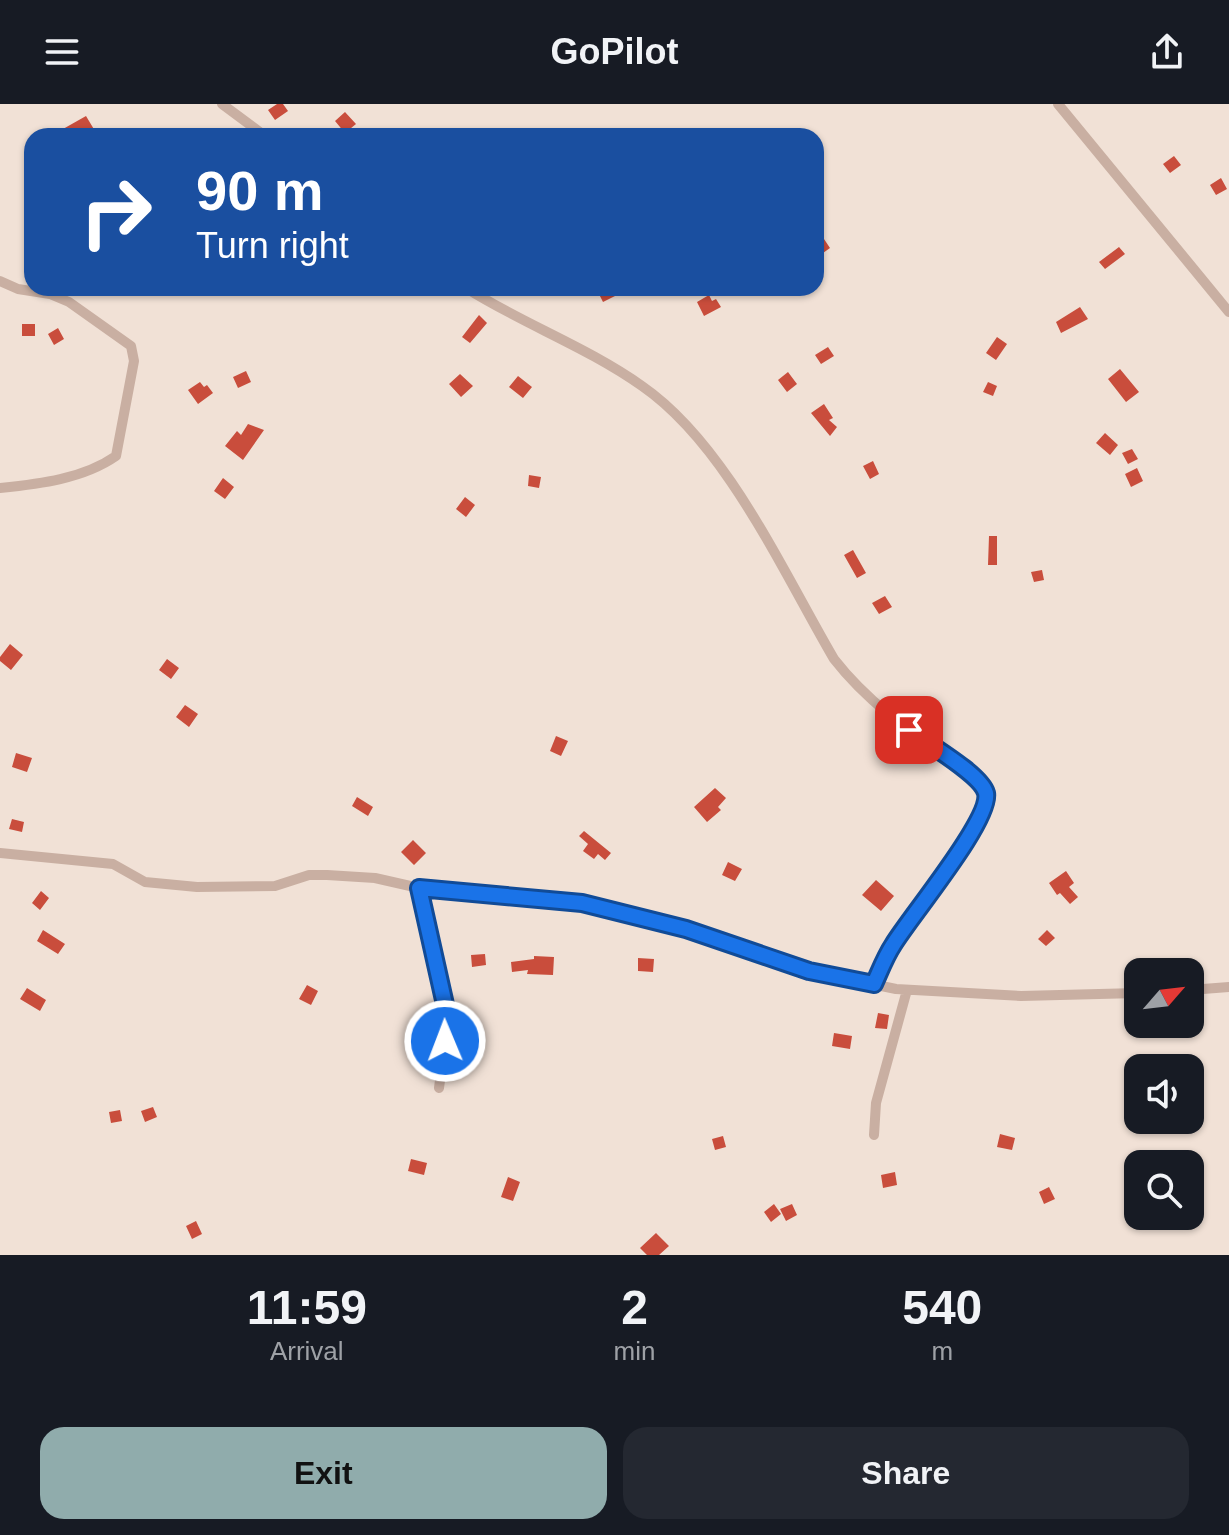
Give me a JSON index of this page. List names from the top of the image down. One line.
{"north":"top right","page":{"header":"GoPilot","turn":["90 m","Turn right"],"eta":["11:59","Arrival","2","min","540","m"],"buttons":["Exit","Share"]}}
